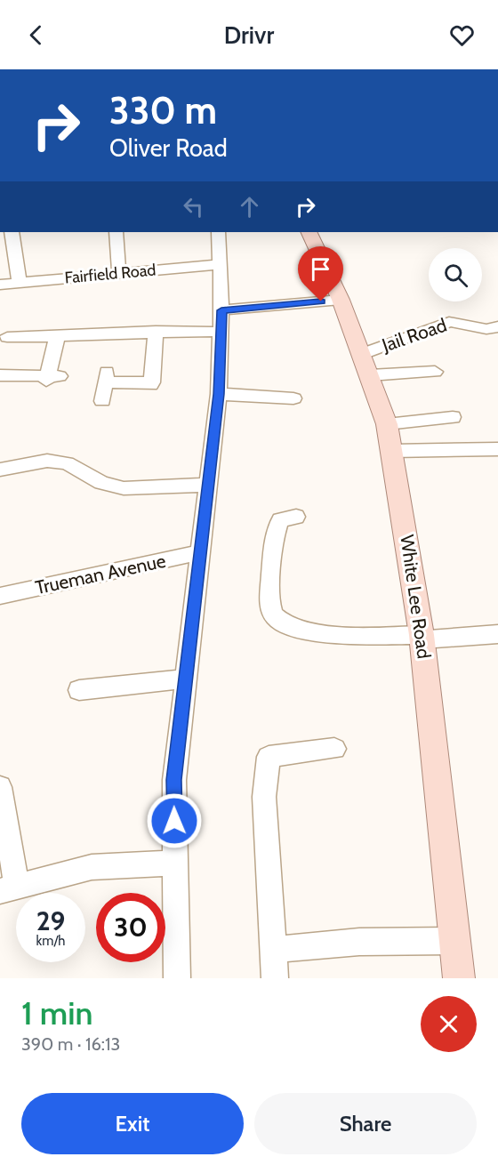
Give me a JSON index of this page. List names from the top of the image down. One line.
{"streets":{"main road":["White Lee Road"],"street":["Fairfield Road","Jail Road","Trueman Avenue"]},"crossings":[["Jail Road","White Lee Road"]],"page":{"header":"Drivr","turn":["330 m","Oliver Road"],"speed":"29 km/h","limit":"30","heading":["1 min","390 m · 16:13"],"buttons":["Exit","Share"]}}
